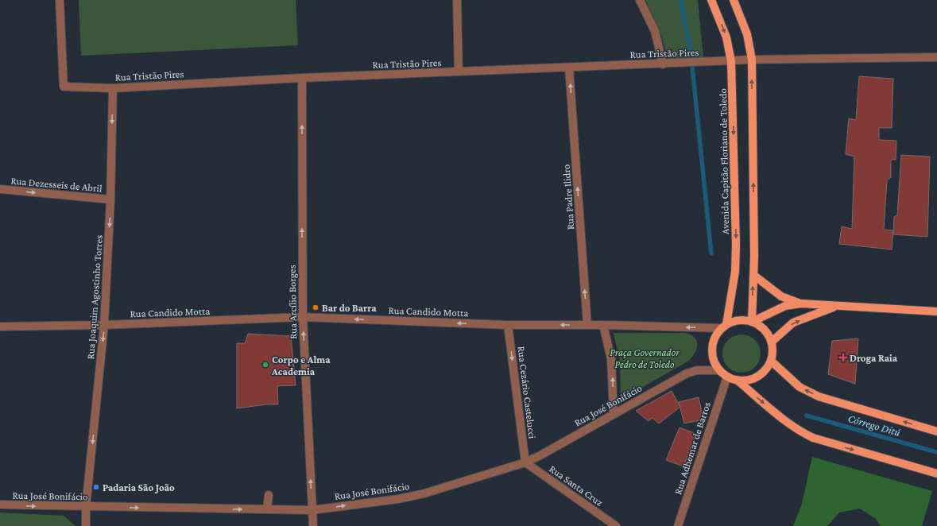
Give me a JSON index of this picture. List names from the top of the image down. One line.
{"streets":{"main road":["Avenida Capitão Floriano de Toledo"],"street":["Rua Tristão Pires","Rua Dezesseis de Abril","Rua Padre Ilidro","Rua Joaquim Agostinho Torres","Rua Arcílio Borges","Rua Candido Motta","Rua Cezário Castelucci","Rua José Bonifácio","Rua Adhemar de Barros","Rua Santa Cruz"]},"crossings":[["Rua Tristão Pires","Avenida Capitão Floriano de Toledo"],["Rua Tristão Pires","Rua Padre Ilidro"],["Rua Tristão Pires","Rua Joaquim Agostinho Torres"],["Rua Tristão Pires","Rua Arcílio Borges"],["Avenida Capitão Floriano de Toledo","Rua Candido Motta"],["Avenida Capitão Floriano de Toledo","Rua José Bonifácio"],["Avenida Capitão Floriano de Toledo","Rua Adhemar de Barros"],["Rua Dezesseis de Abril","Rua Joaquim Agostinho Torres"],["Rua Padre Ilidro","Rua Candido Motta"],["Rua Joaquim Agostinho Torres","Rua Candido Motta"],["Rua Joaquim Agostinho Torres","Rua José Bonifácio"],["Rua Arcílio Borges","Rua Candido Motta"],["Rua Arcílio Borges","Rua José Bonifácio"],["Rua Candido Motta","Rua Cezário Castelucci"],["Rua Candido Motta","Rua José Bonifácio"],["Rua Candido Motta","Rua Adhemar de Barros"],["Rua Cezário Castelucci","Rua José Bonifácio"],["Rua Cezário Castelucci","Rua Santa Cruz"],["Rua José Bonifácio","Rua Adhemar de Barros"],["Rua José Bonifácio","Rua Santa Cruz"]],"one_way":["Rua Dezesseis de Abril","Rua Padre Ilidro","Rua Joaquim Agostinho Torres","Rua Arcílio Borges","Rua Candido Motta","Rua Cezário Castelucci","Rua José Bonifácio"],"water":["Córrego Ditú"],"parks":["Praça Governador Pedro de Toledo"],"places":{"other":["Bar do Barra","Corpo e Alma Academia","Padaria São João"],"health":["Droga Raia"]}}
